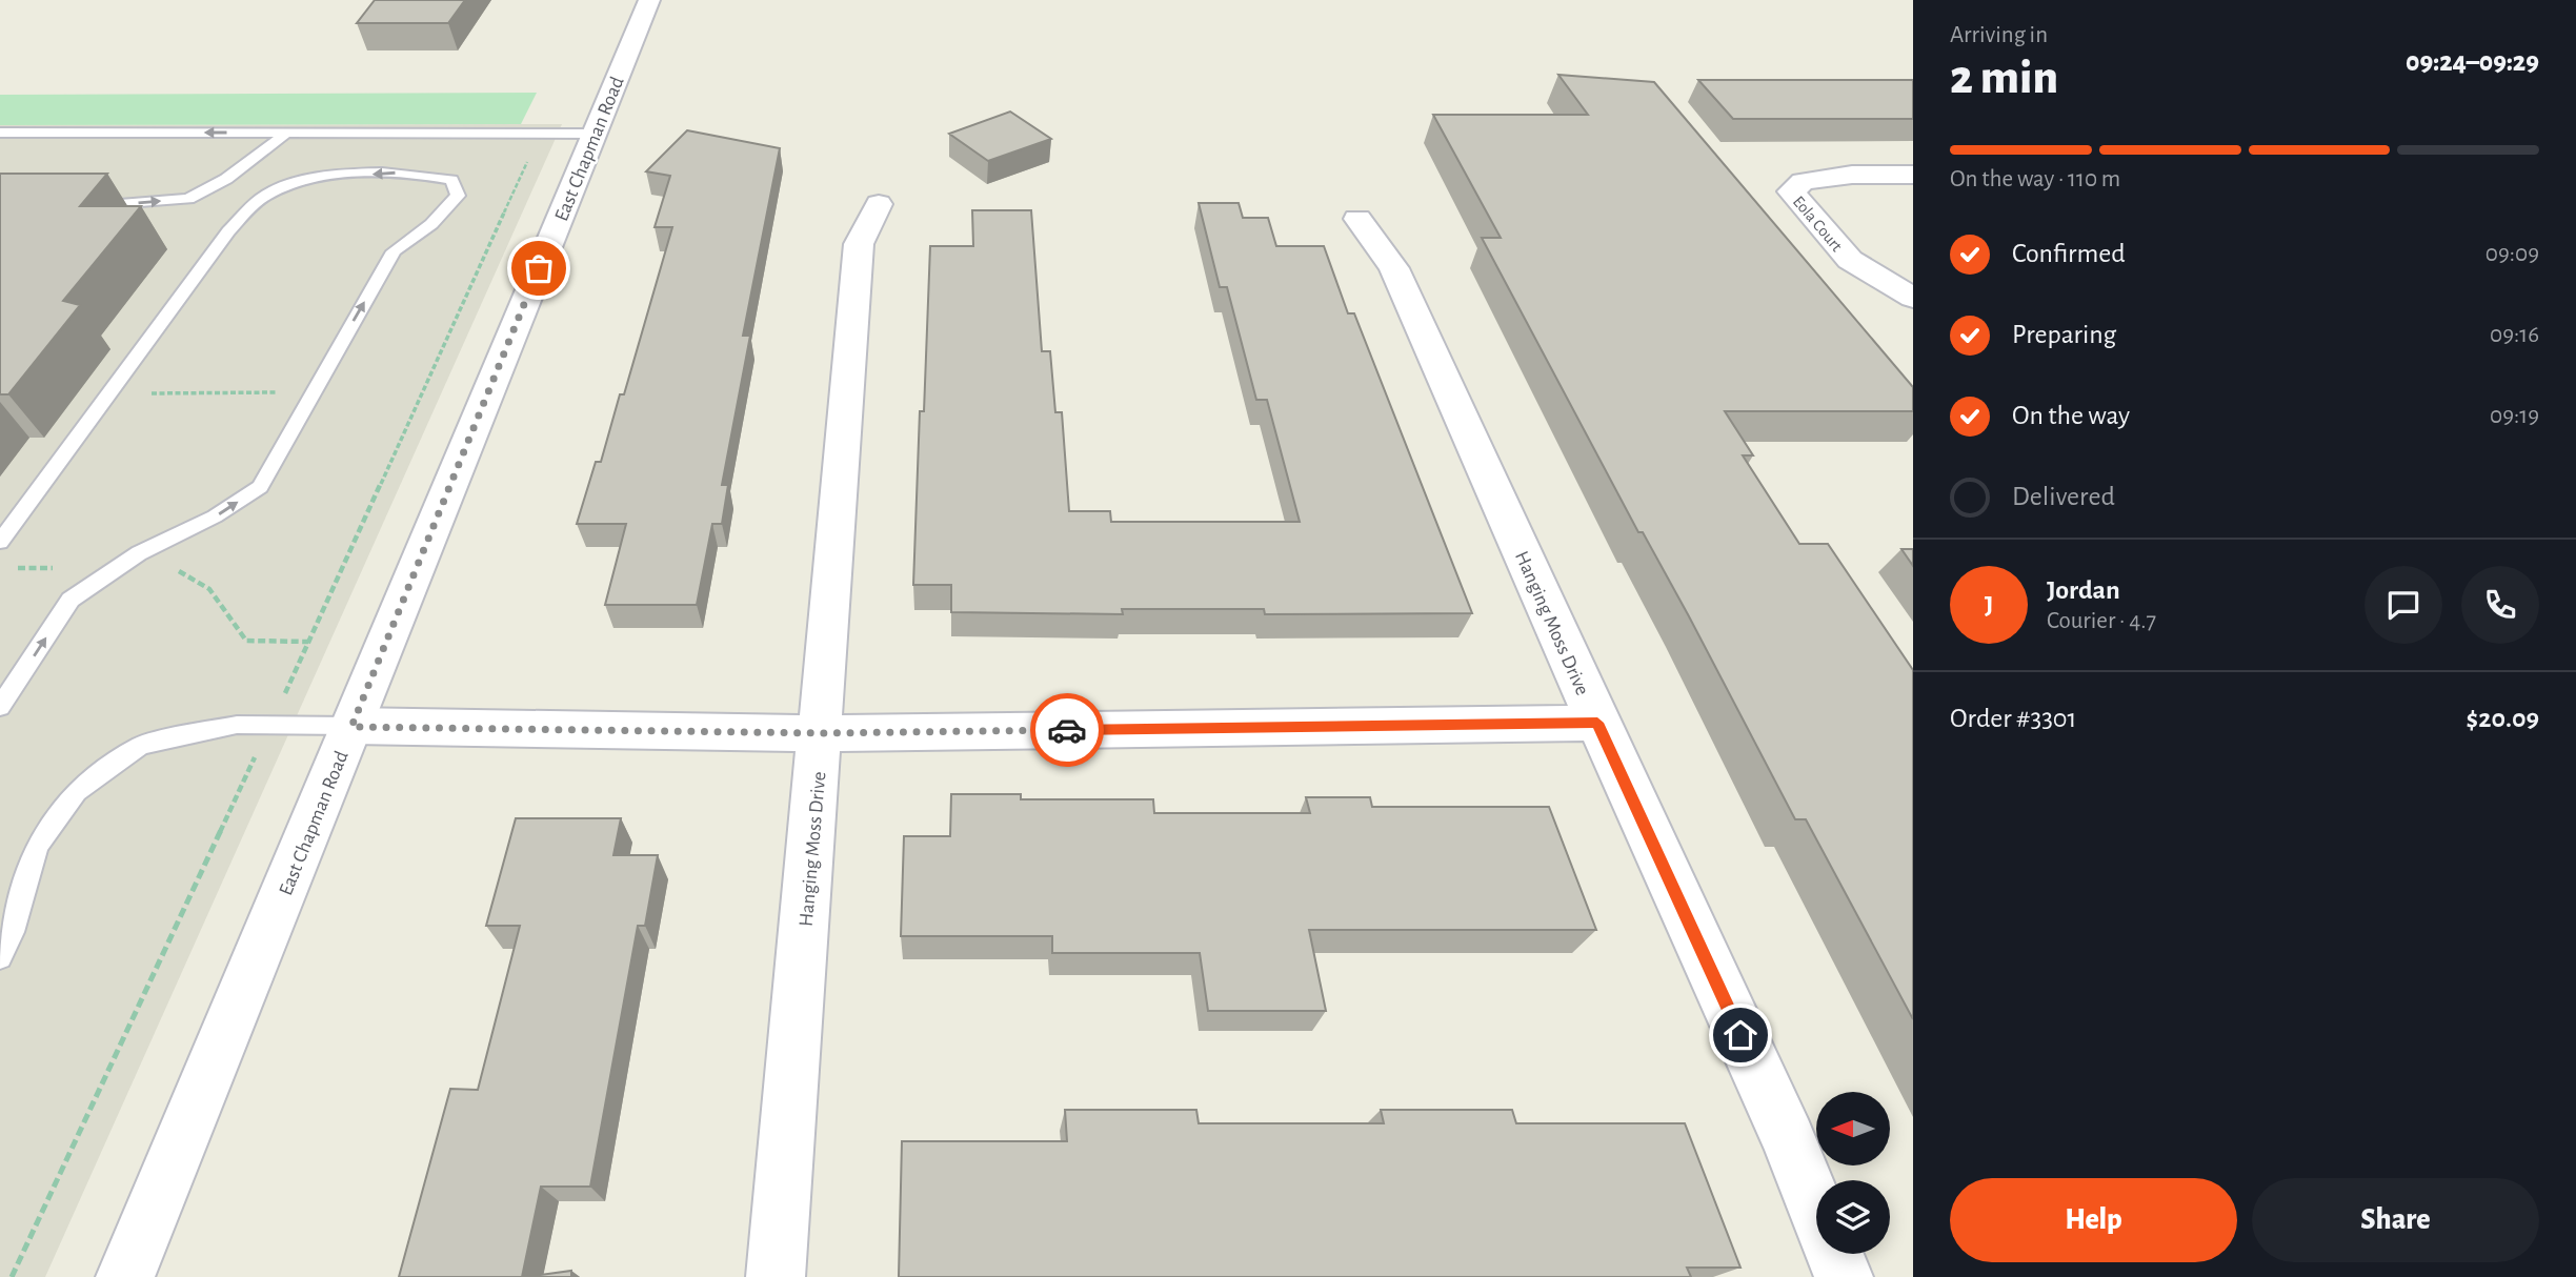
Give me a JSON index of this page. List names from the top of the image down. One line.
{"streets":{"street":["East Chapman Road","Eola Court","Hanging Moss Drive"]},"north":"left","page":{"heading":["2 min","Arriving in","09:24–09:29"],"panel":["Jordan","Courier · 4.7","Order #3301","$20.09"],"bar":"On the way · 110 m","list":[["Confirmed","09:09"],["Preparing","09:16"],["On the way","09:19"],"Delivered"],"round":"J","buttons":["Help","Share"]}}
